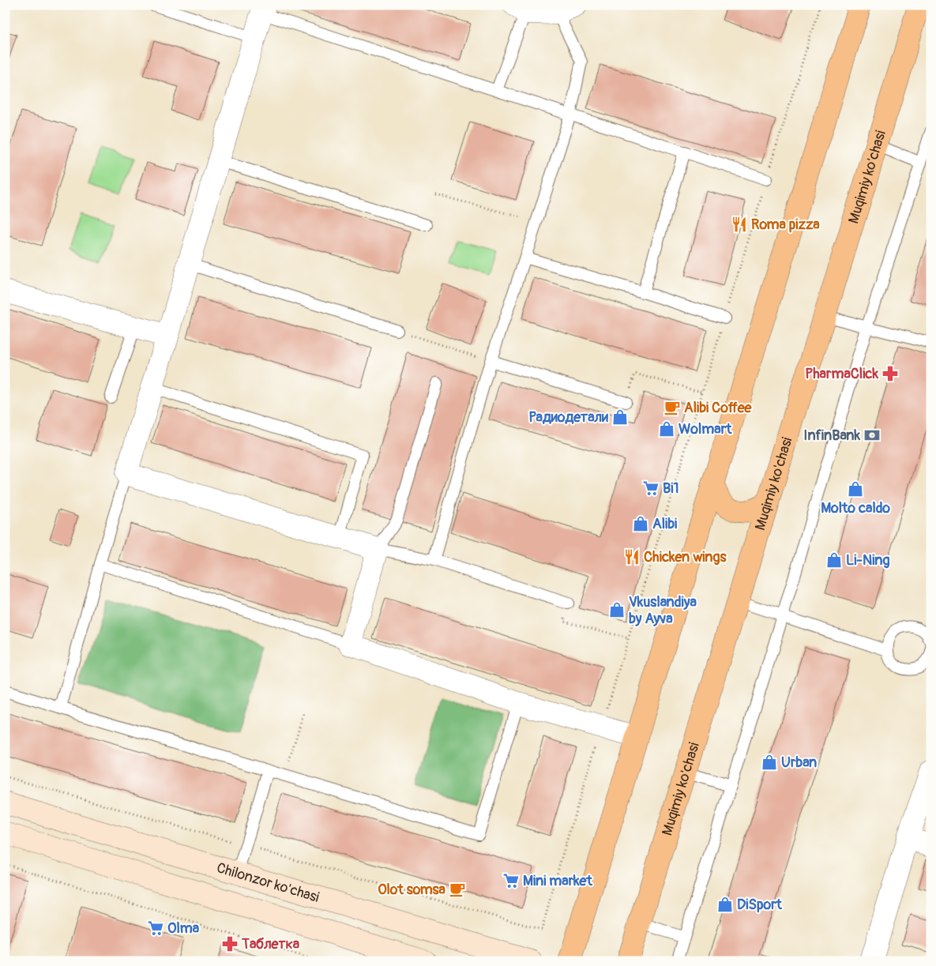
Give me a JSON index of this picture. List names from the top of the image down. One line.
{"streets":{"main road":["Muqimiy ko'chasi","Chilonzor ko'chasi"]},"places":{"restaurant":["Roma pizza","Chicken wings"],"pharmacy":["PharmaClick","Таблетка"],"cafe":["Alibi Coffee","Olot somsa"],"shop":["Радиодетали","Wolmart","Molto caldo","Alibi","Li-Ning","Vkuslandiya by Ayva","Urban","DiSport"],"bank":["InfinBank"],"supermarket":["Bi1","Mini market","Olma"]}}
